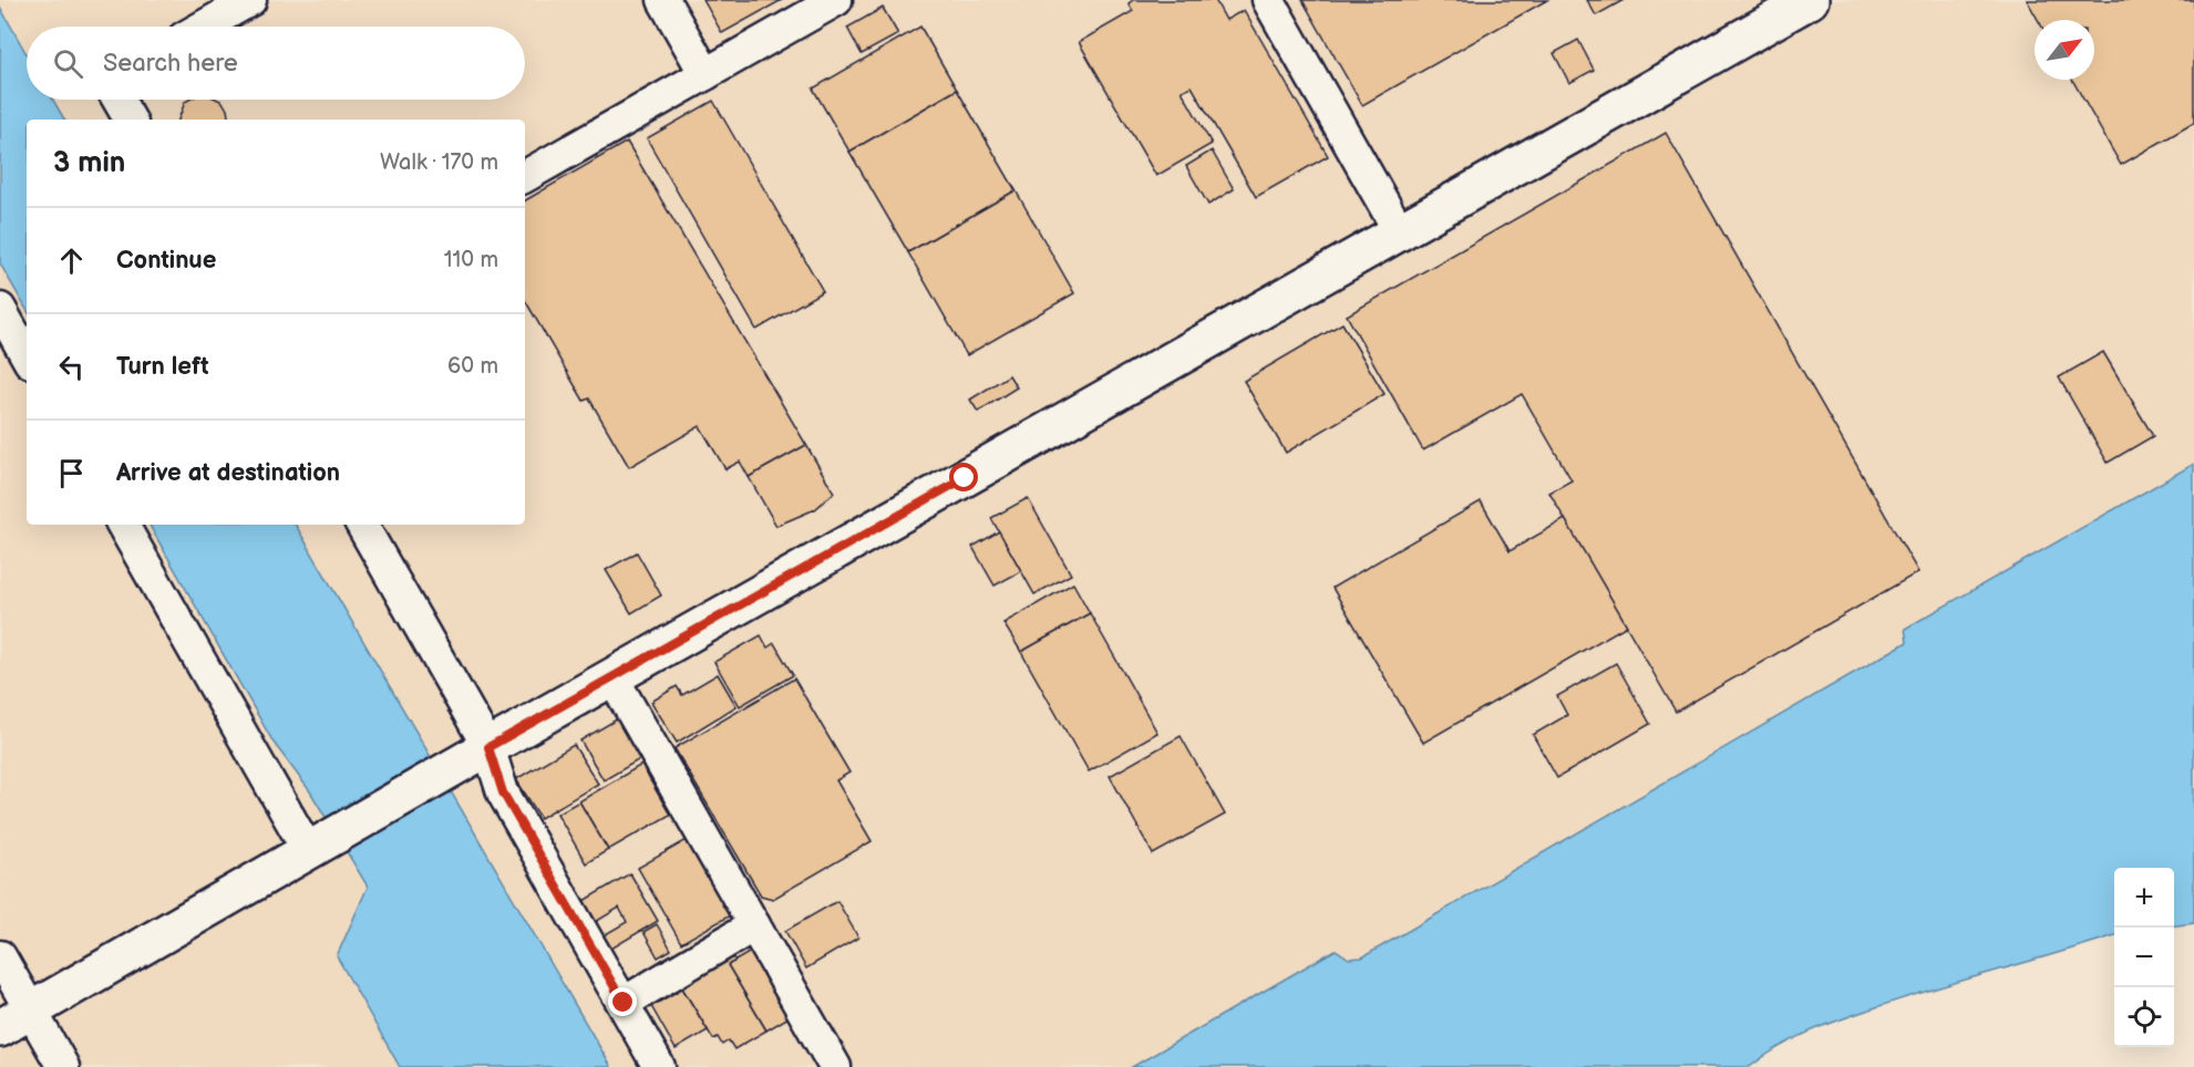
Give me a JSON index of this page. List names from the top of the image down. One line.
{"north":"top right","page":{"search":"Search here","heading":["3 min","Walk · 170 m"],"list":[["Continue","110 m"],["Turn left","60 m"],"Arrive at destination"],"map_buttons":["+","−"]}}
